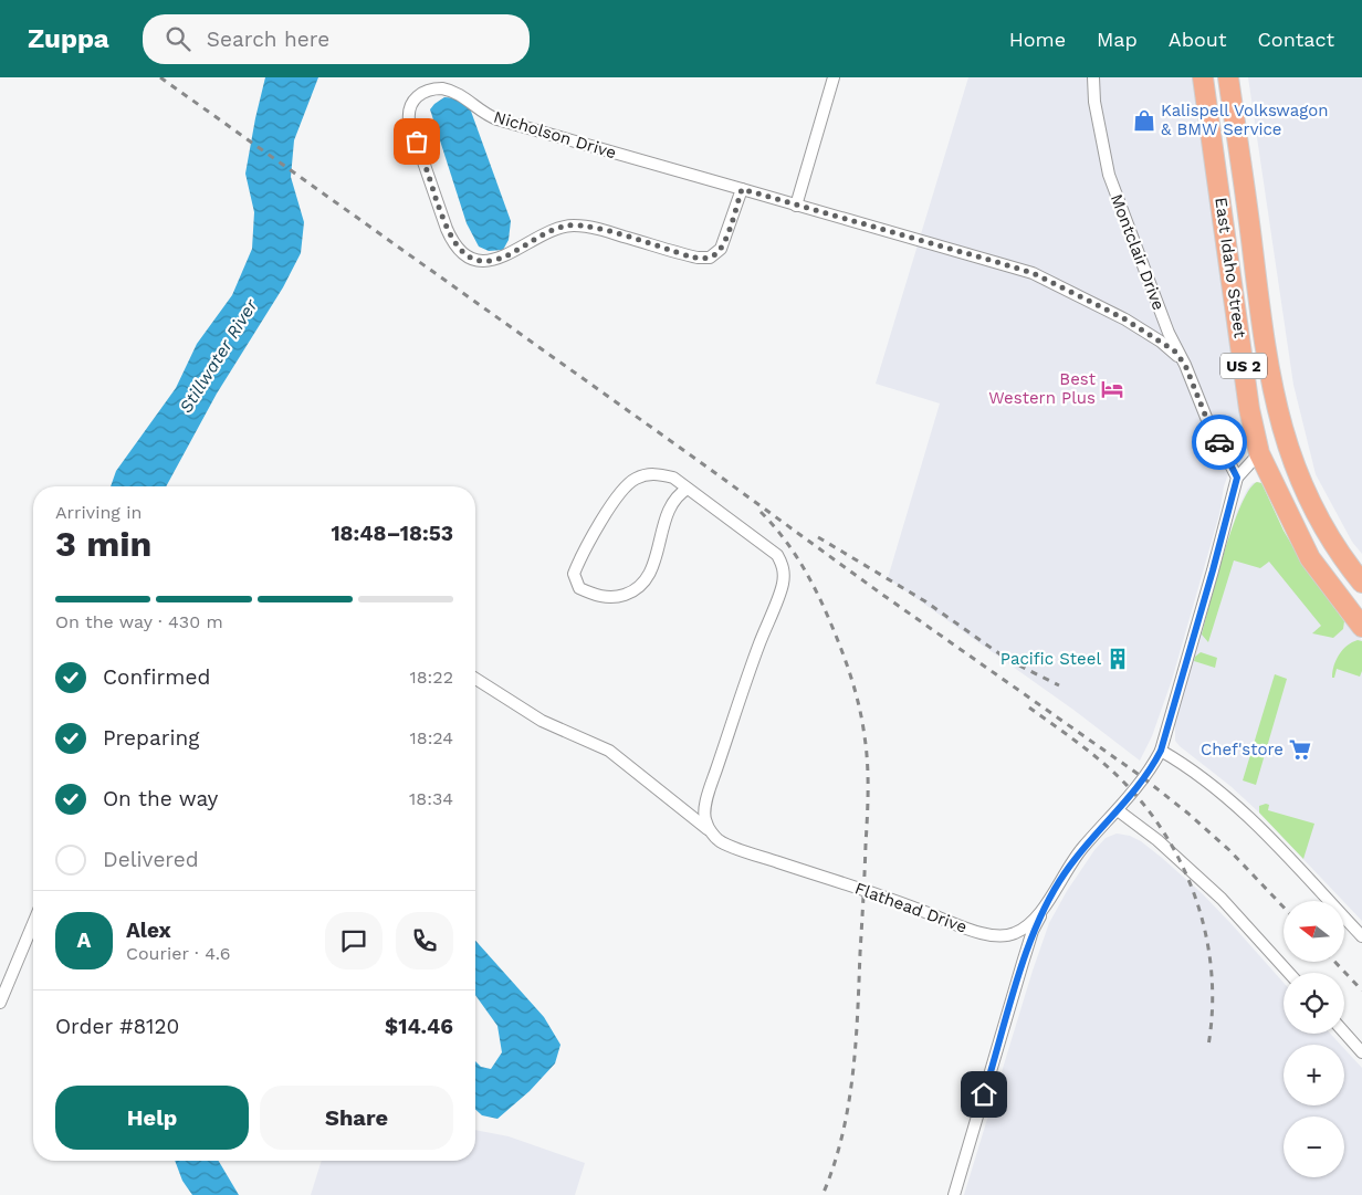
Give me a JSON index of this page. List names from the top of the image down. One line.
{"streets":{"highway":["East Idaho Street","US 2"],"street":["Nicholson Drive","Montclair Drive","Flathead Drive"]},"crossings":[["Nicholson Drive","Montclair Drive"]],"water":["Stillwater River"],"places":{"shop":["Kalispell Volkswagon & BMW Service"],"hotel":["Best Western Plus"],"building":["Pacific Steel"],"supermarket":["Chef'store"]},"north":"left","page":{"header":"Zuppa","search":"Search here","nav":["Home","Map","About","Contact"],"heading":["3 min","Arriving in","18:48–18:53"],"panel":["Alex","Courier · 4.6","Order #8120","$14.46"],"bar":"On the way · 430 m","list":[["Confirmed","18:22"],["Preparing","18:24"],["On the way","18:34"],"Delivered"],"map_buttons":["+","−"],"round":"A","buttons":["Help","Share"]}}
